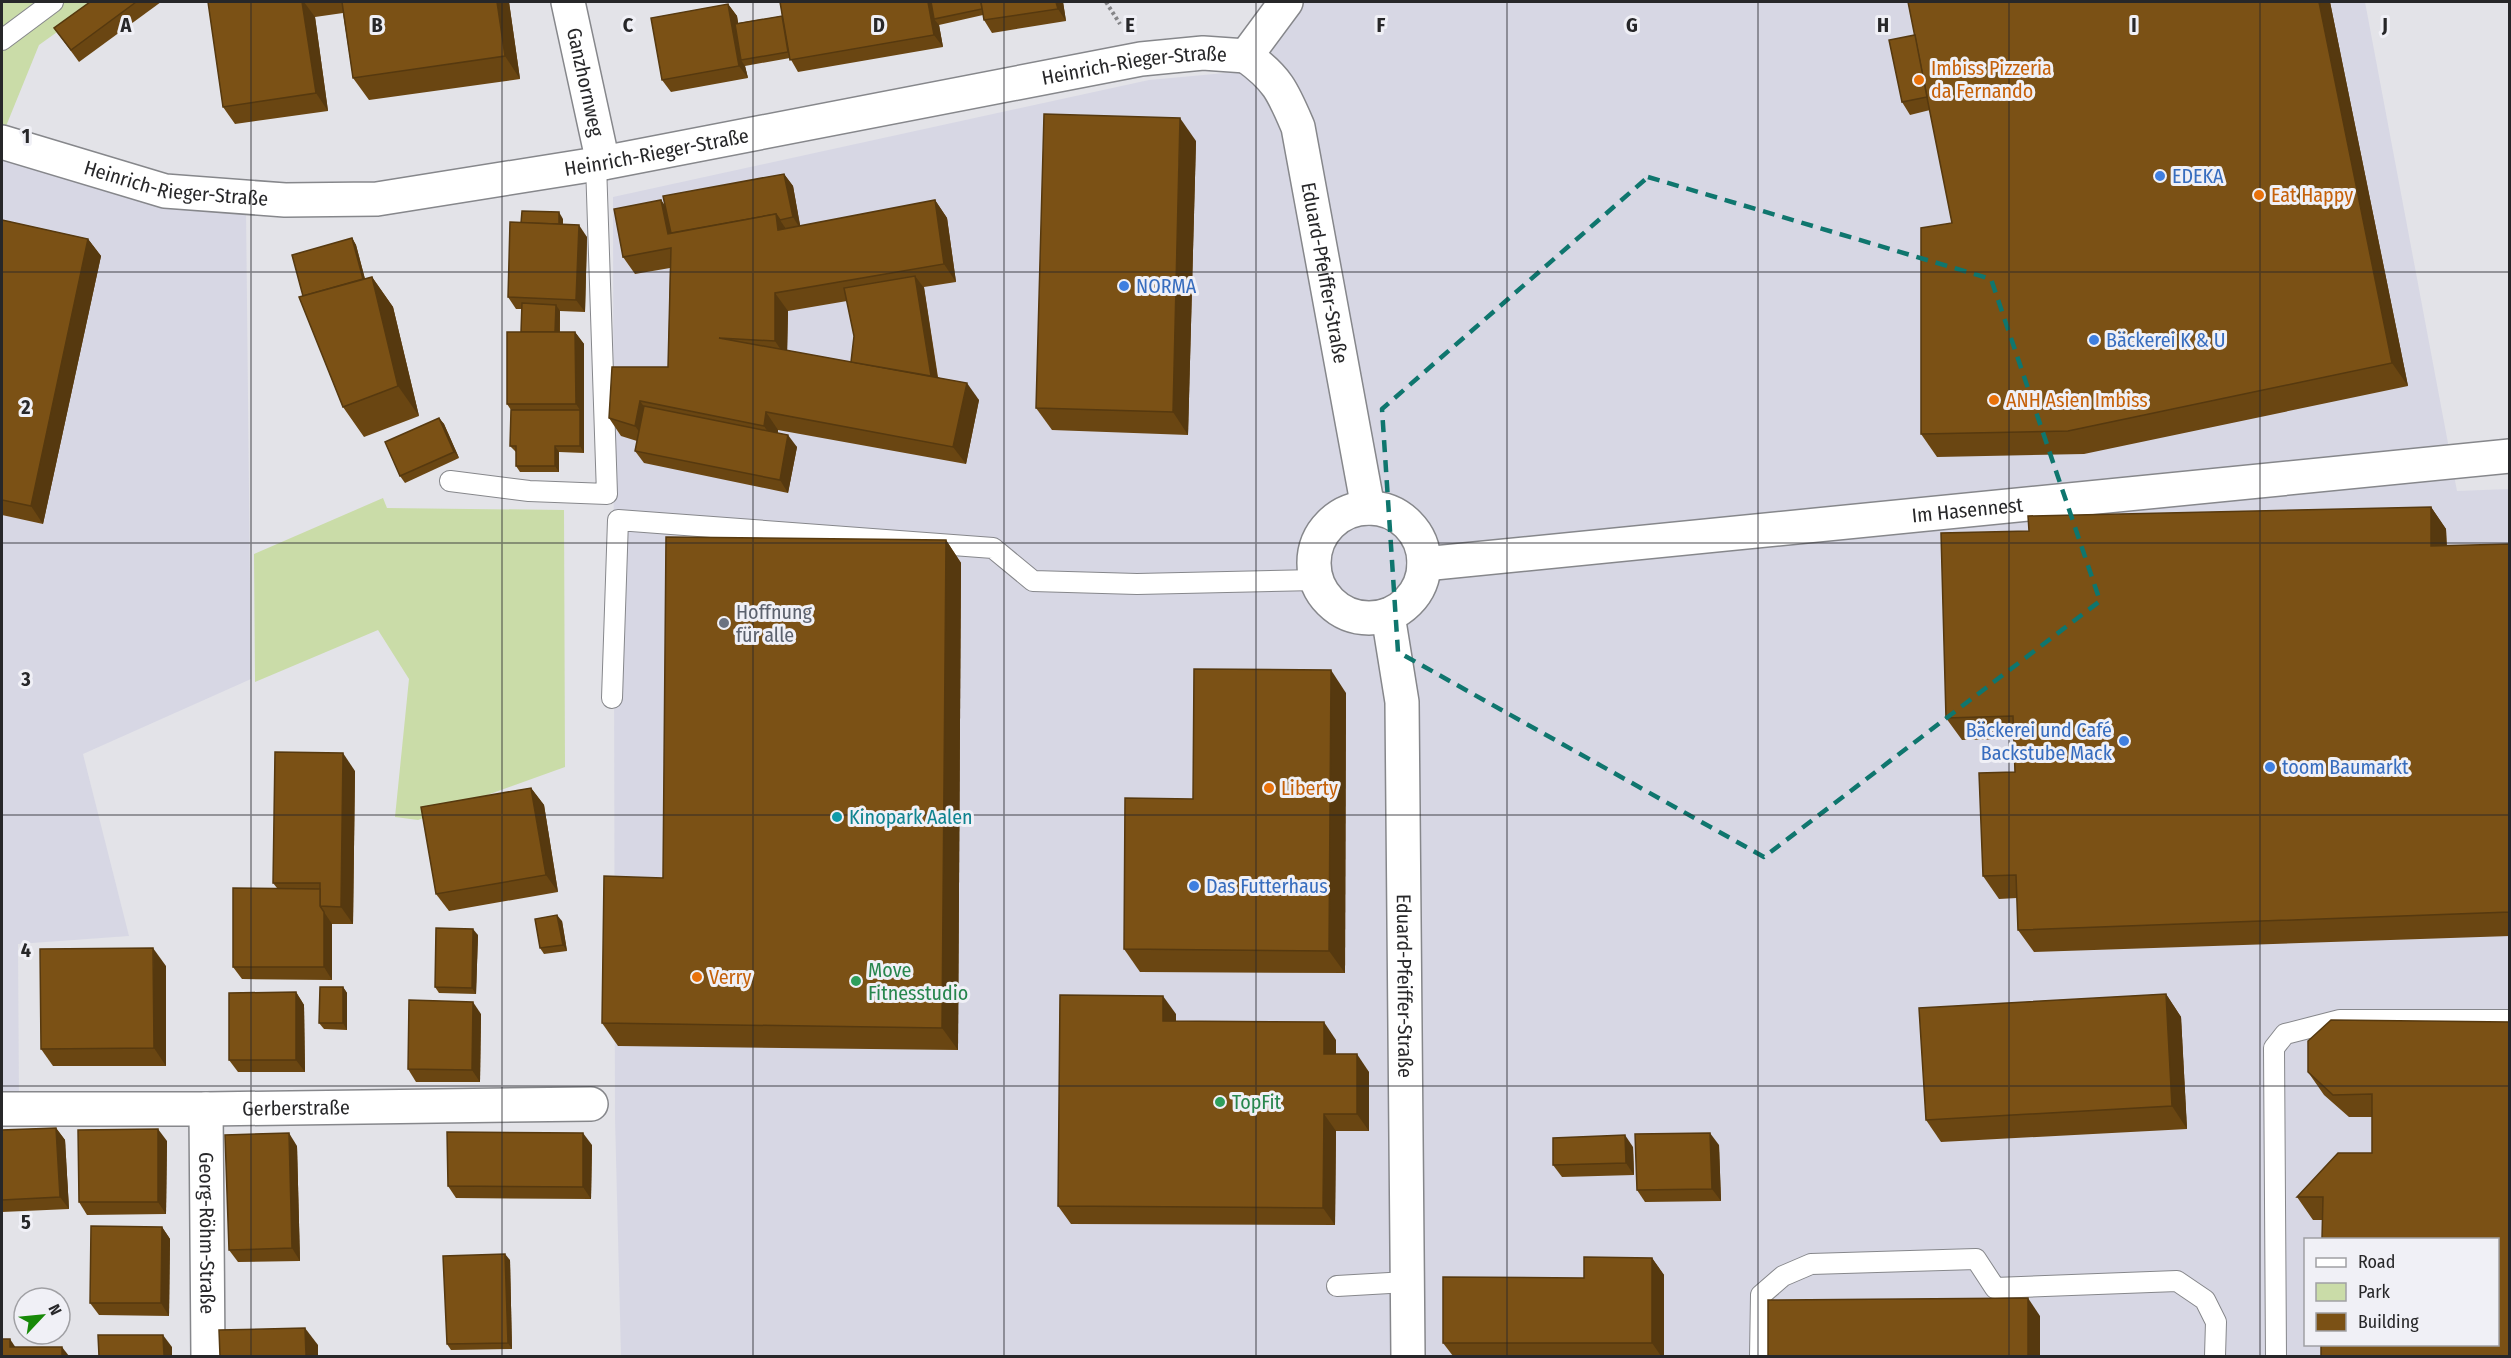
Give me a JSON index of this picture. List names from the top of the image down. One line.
{"streets":{"street":["Heinrich-Rieger-Straße","Ganzhornweg","Eduard-Pfeiffer-Straße","Im Hasennest","Gerberstraße","Georg-Röhm-Straße"]},"crossings":[["Heinrich-Rieger-Straße","Ganzhornweg"],["Heinrich-Rieger-Straße","Eduard-Pfeiffer-Straße"],["Eduard-Pfeiffer-Straße","Im Hasennest"],["Gerberstraße","Georg-Röhm-Straße"]],"places":["Imbiss Pizzeria da Fernando","EDEKA","Eat Happy","NORMA","Bäckerei K & U","ANH Asien Imbiss","Hoffnung für alle","Bäckerei und Café Backstube Mack","toom Baumarkt","Liberty","Kinopark Aalen","Das Futterhaus","Verry","Move Fitnesstudio","TopFit"],"legend":["Road","Park","Building"],"north":"top right","grid":{"columns":["A","B","C","D","E","F","G","H","I","J"],"rows":["1","2","3","4","5"]}}
